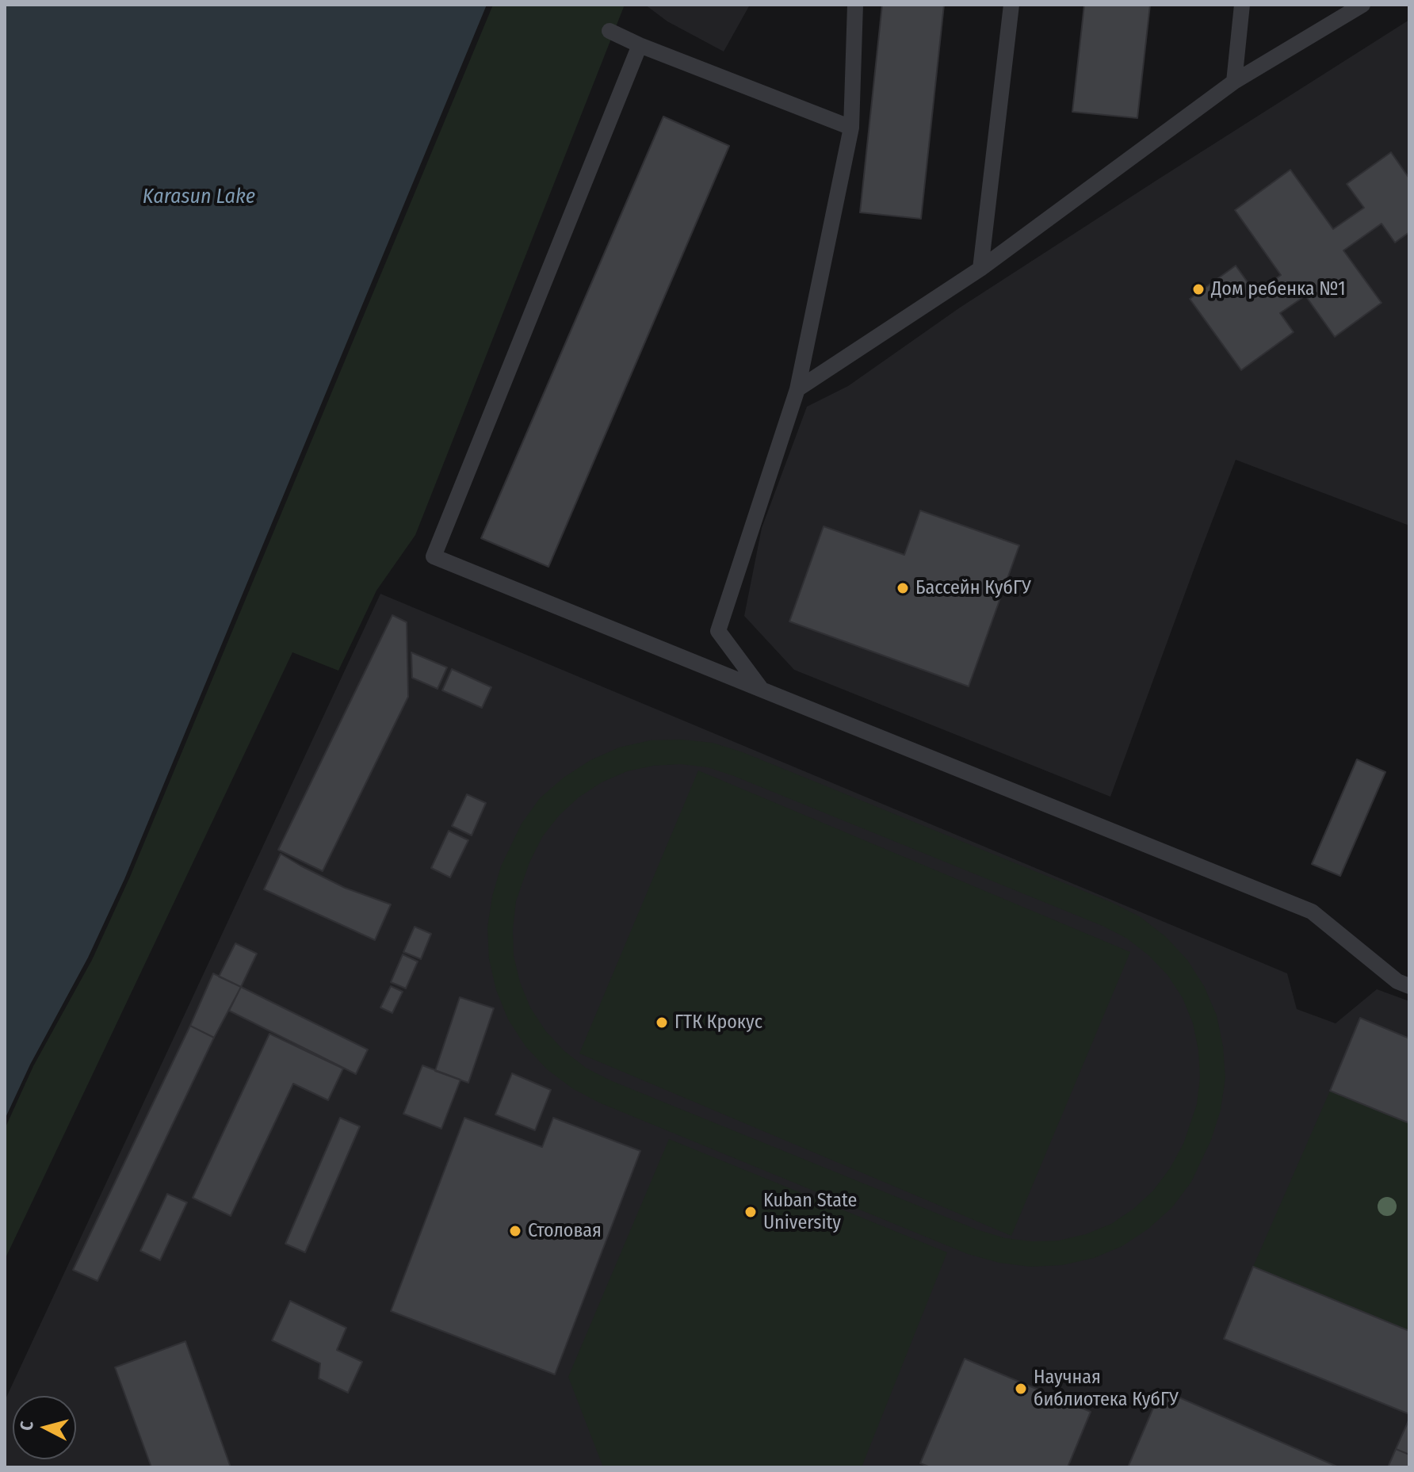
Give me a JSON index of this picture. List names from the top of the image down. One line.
{"water":["Karasun Lake"],"places":["Дом ребенка №1","Бассейн КубГУ","ГТК Крокус","Kuban State University","Столовая","Научная библиотека КубГУ"],"north":"left"}
